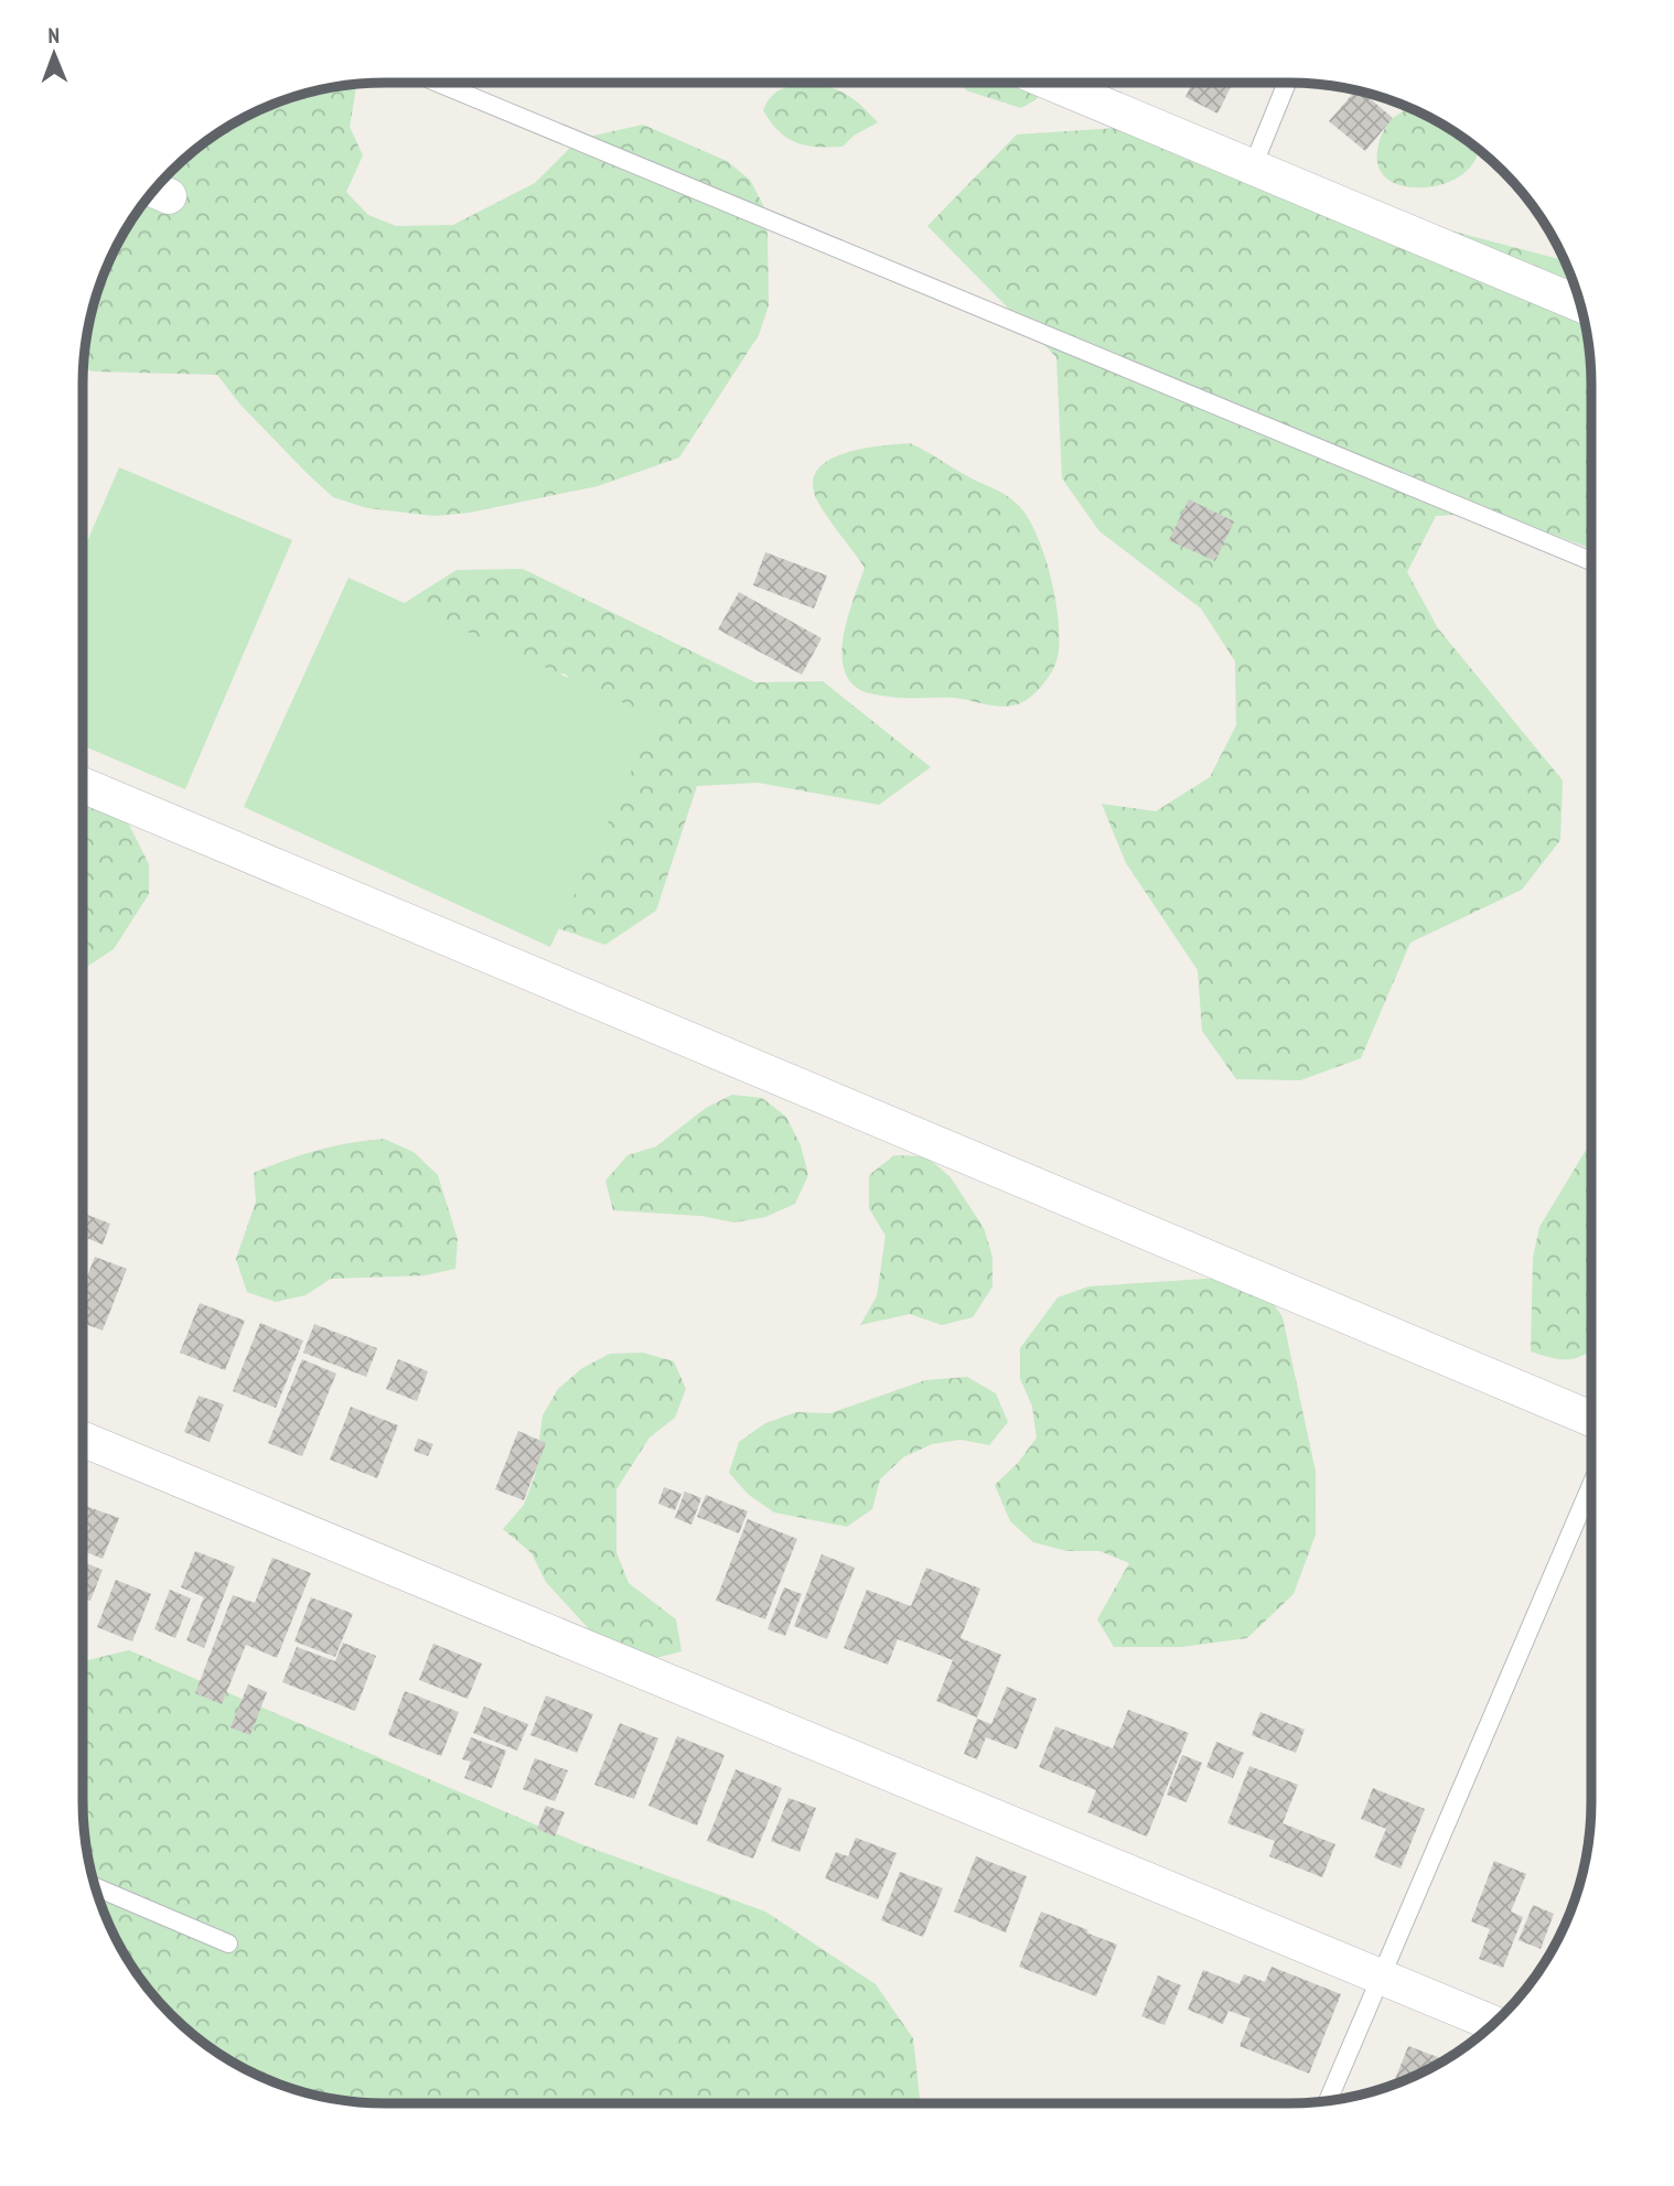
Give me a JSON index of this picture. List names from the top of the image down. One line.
{"north":"top"}
